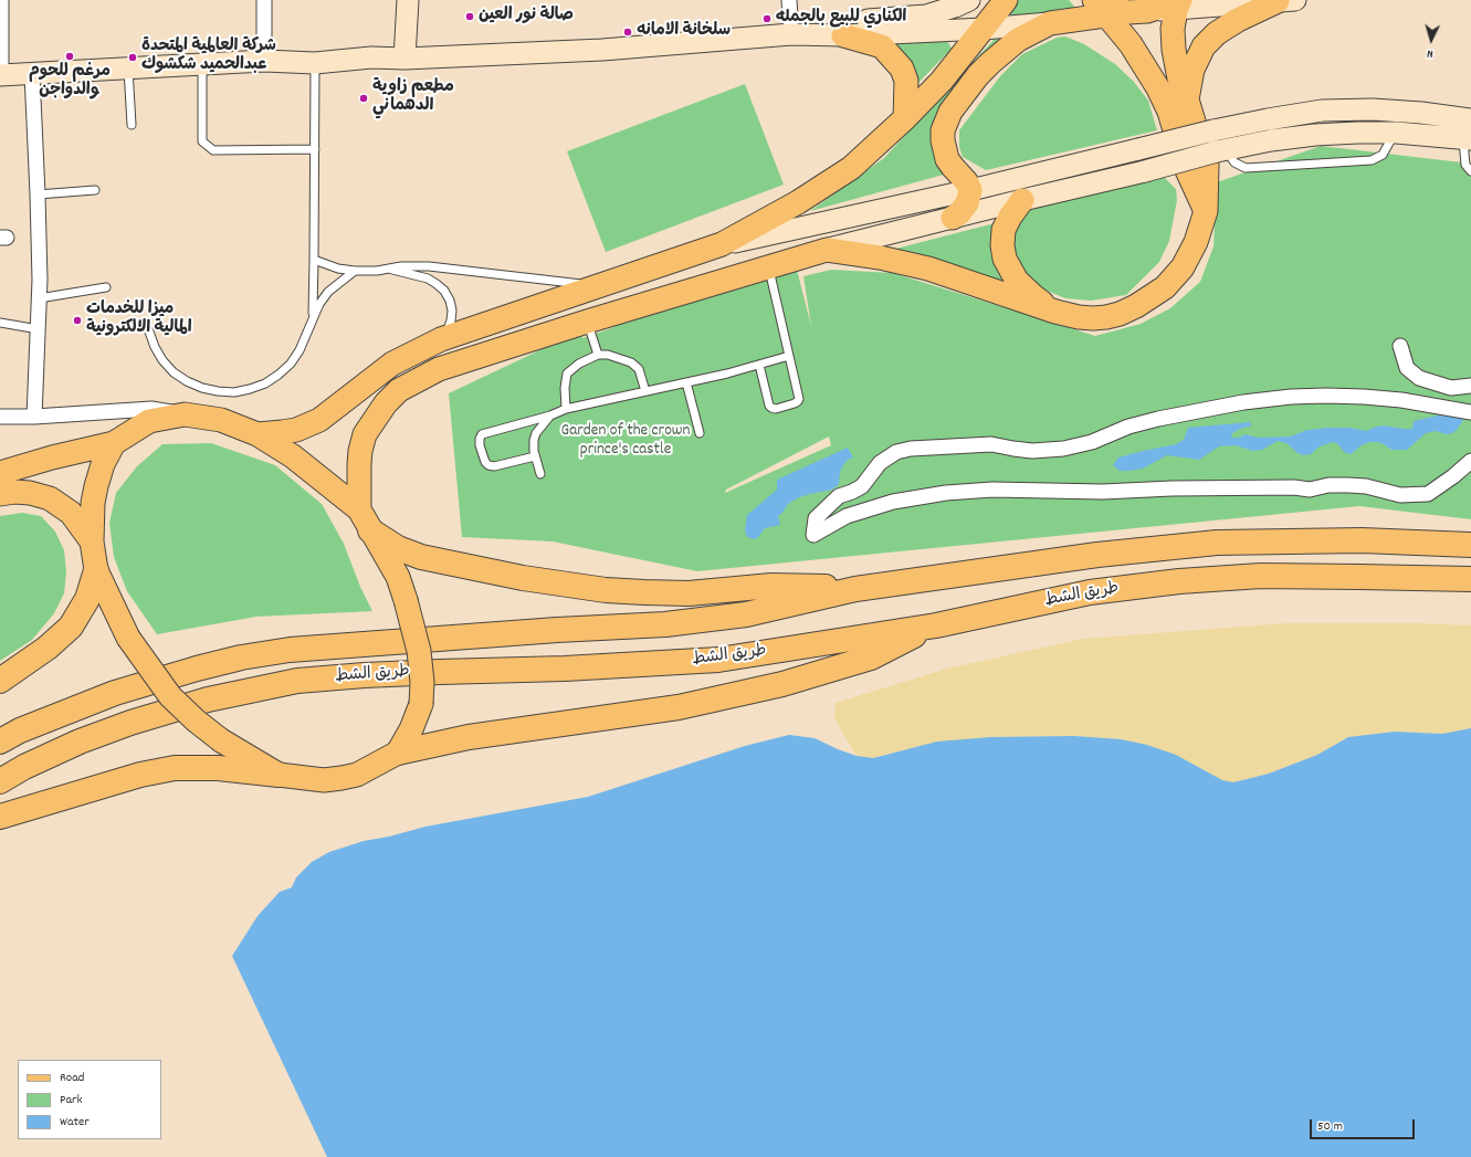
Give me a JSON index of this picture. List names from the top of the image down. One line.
{"streets":{"highway":["طريق الشط"]},"parks":["Garden of the crown prince's castle"],"places":["صالة نور العين","الكناري للبيع بالجمله","سلخانة الامانه","مرغم للحوم والدواجن","شركة العالمية المتحدة عبدالحميد شكشوك","مطعم زاوية الدهماني","ميزا للخدمات المالية الالكترونية"],"legend":["Road","Park","Water"],"scale_bar":"50 m","north":"bottom"}
